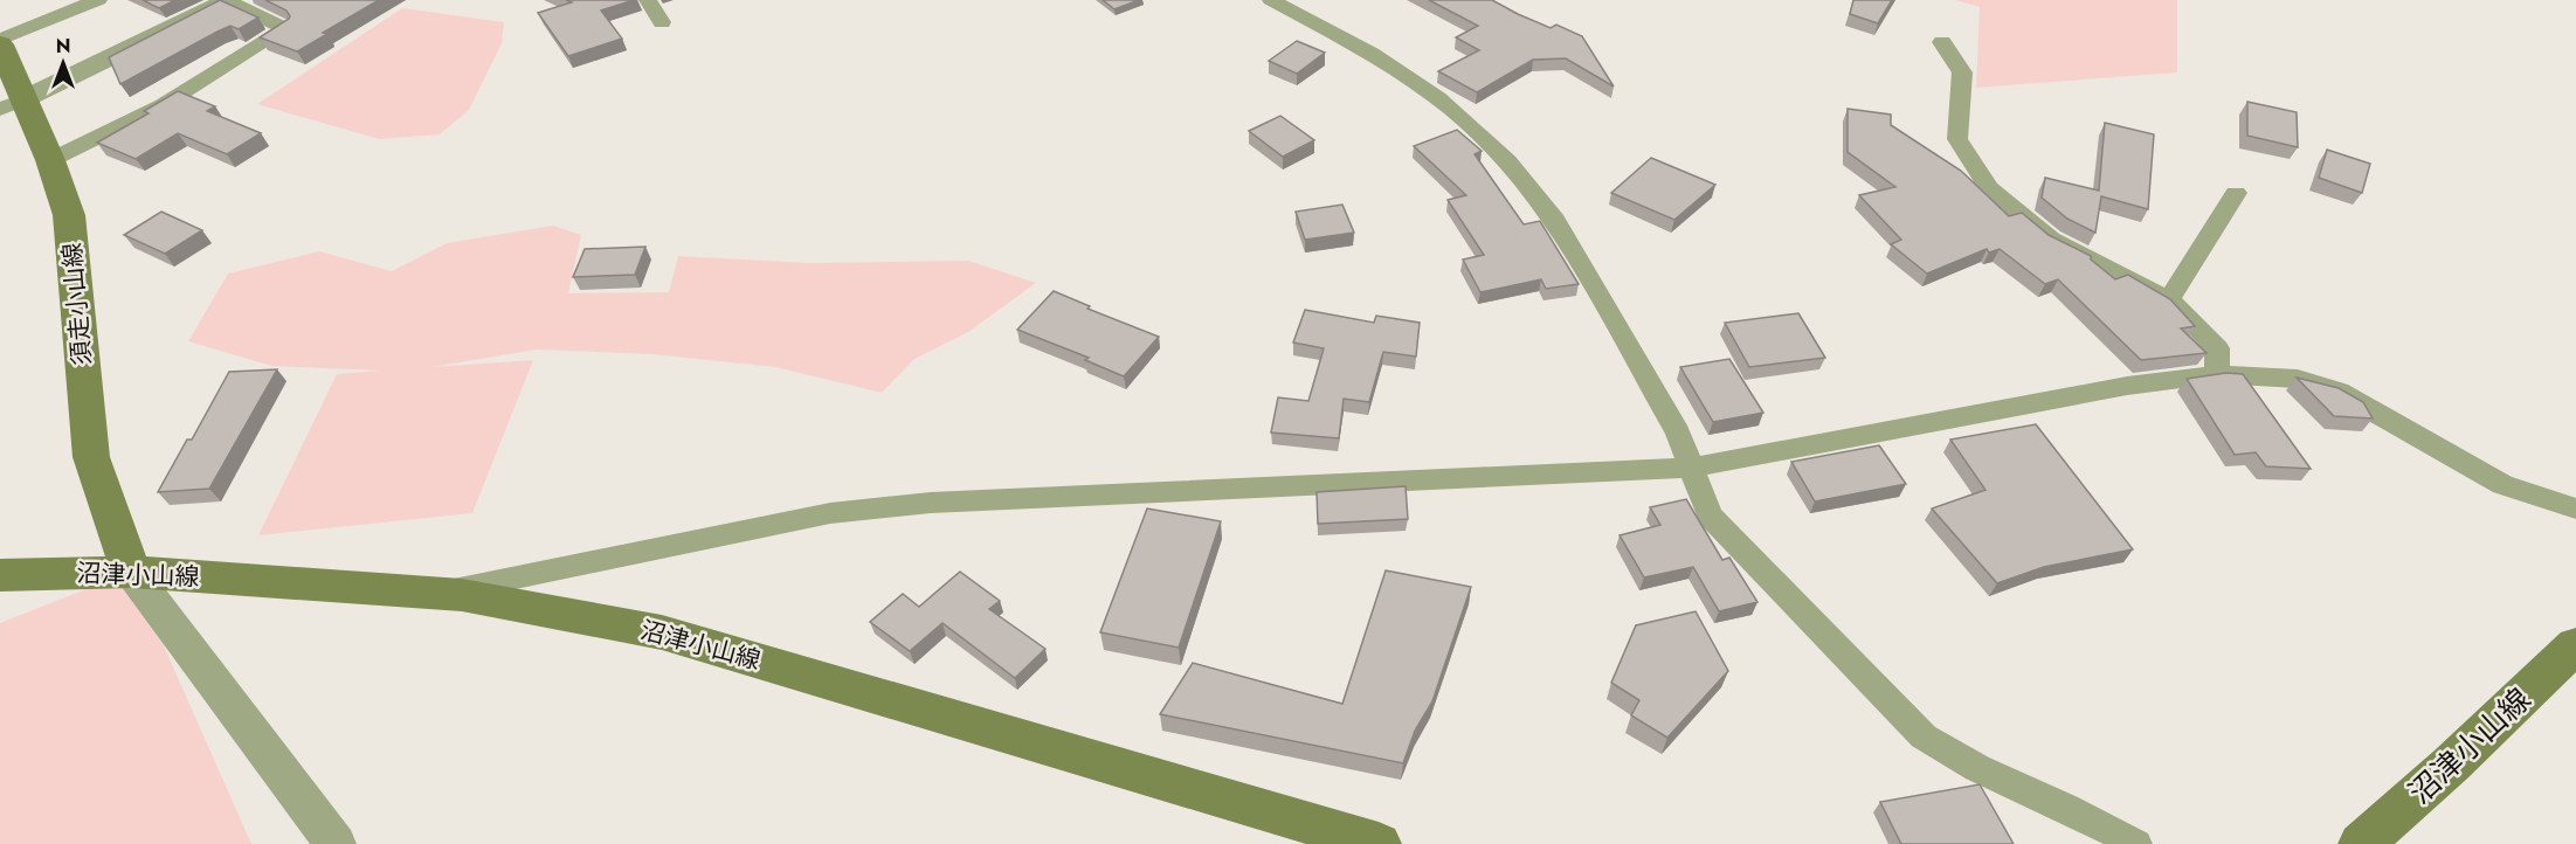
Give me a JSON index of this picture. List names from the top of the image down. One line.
{"streets":{"main road":["須走小山線","沼津小山線"]},"crossings":[["須走小山線","沼津小山線"]],"north":"top"}
